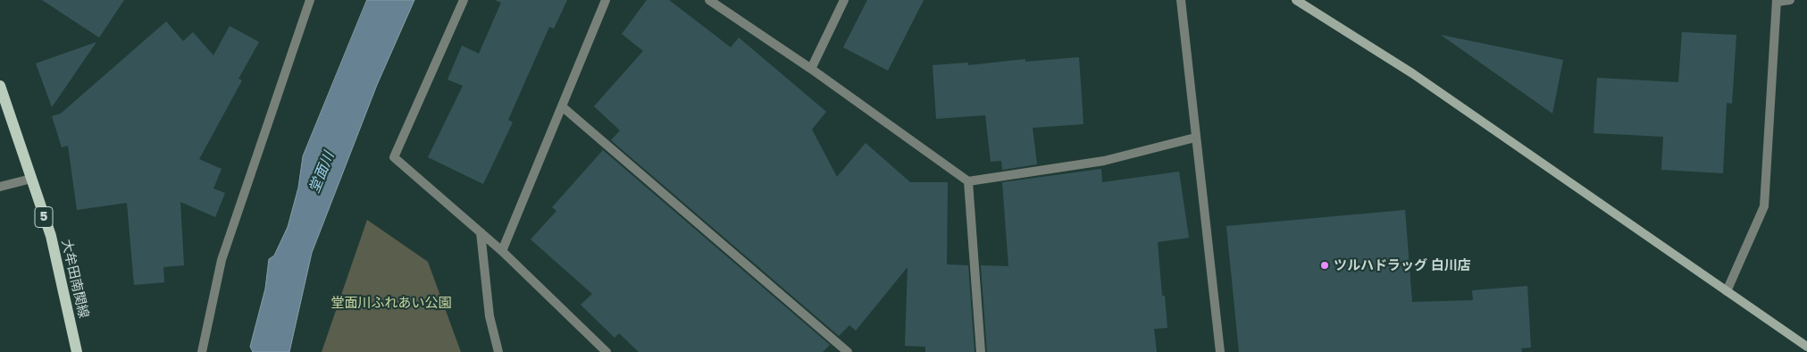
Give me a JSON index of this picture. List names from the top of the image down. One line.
{"streets":{"main road":["5","大牟田南関線"]},"water":["堂面川"],"parks":["堂面川ふれあい公園"],"places":["ツルハドラッグ 白川店"]}
